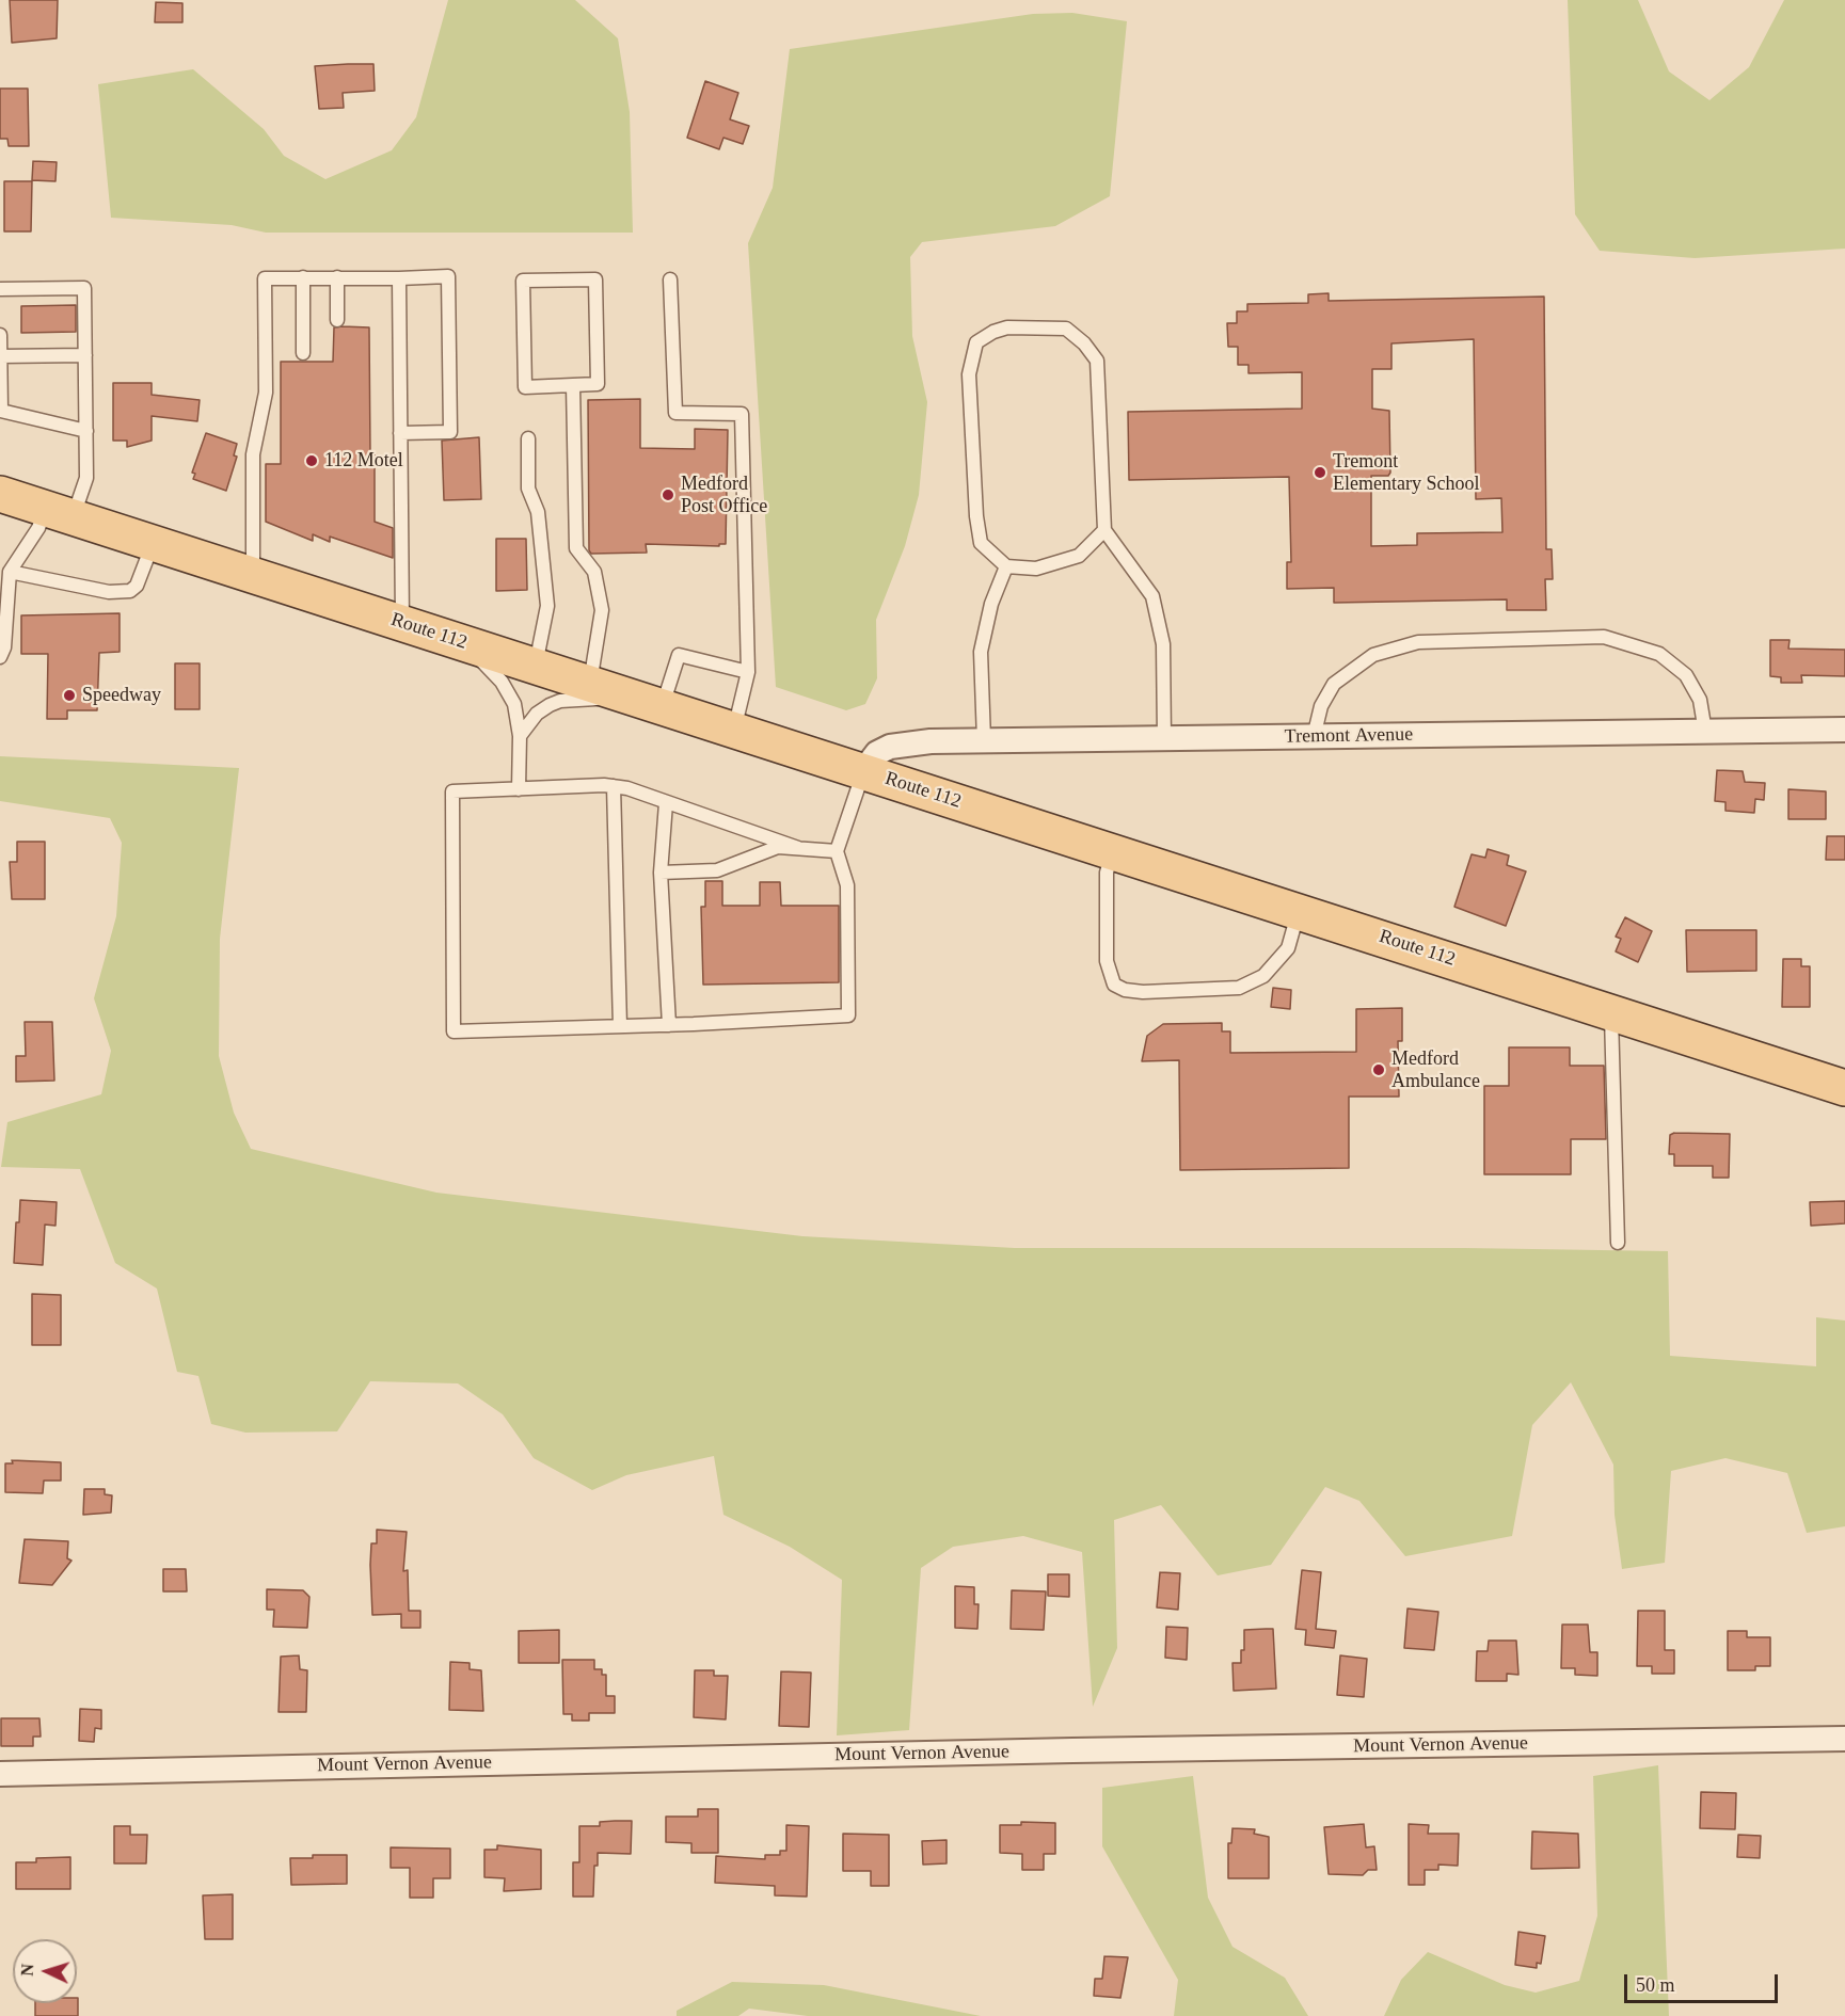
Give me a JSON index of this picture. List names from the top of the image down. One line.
{"streets":{"main road":["Route 112"],"street":["Tremont Avenue","Mount Vernon Avenue"]},"crossings":[["Route 112","Tremont Avenue"]],"places":["112 Motel","Tremont Elementary School","Medford Post Office","Speedway","Medford Ambulance"],"scale_bar":"50 m","north":"left"}
